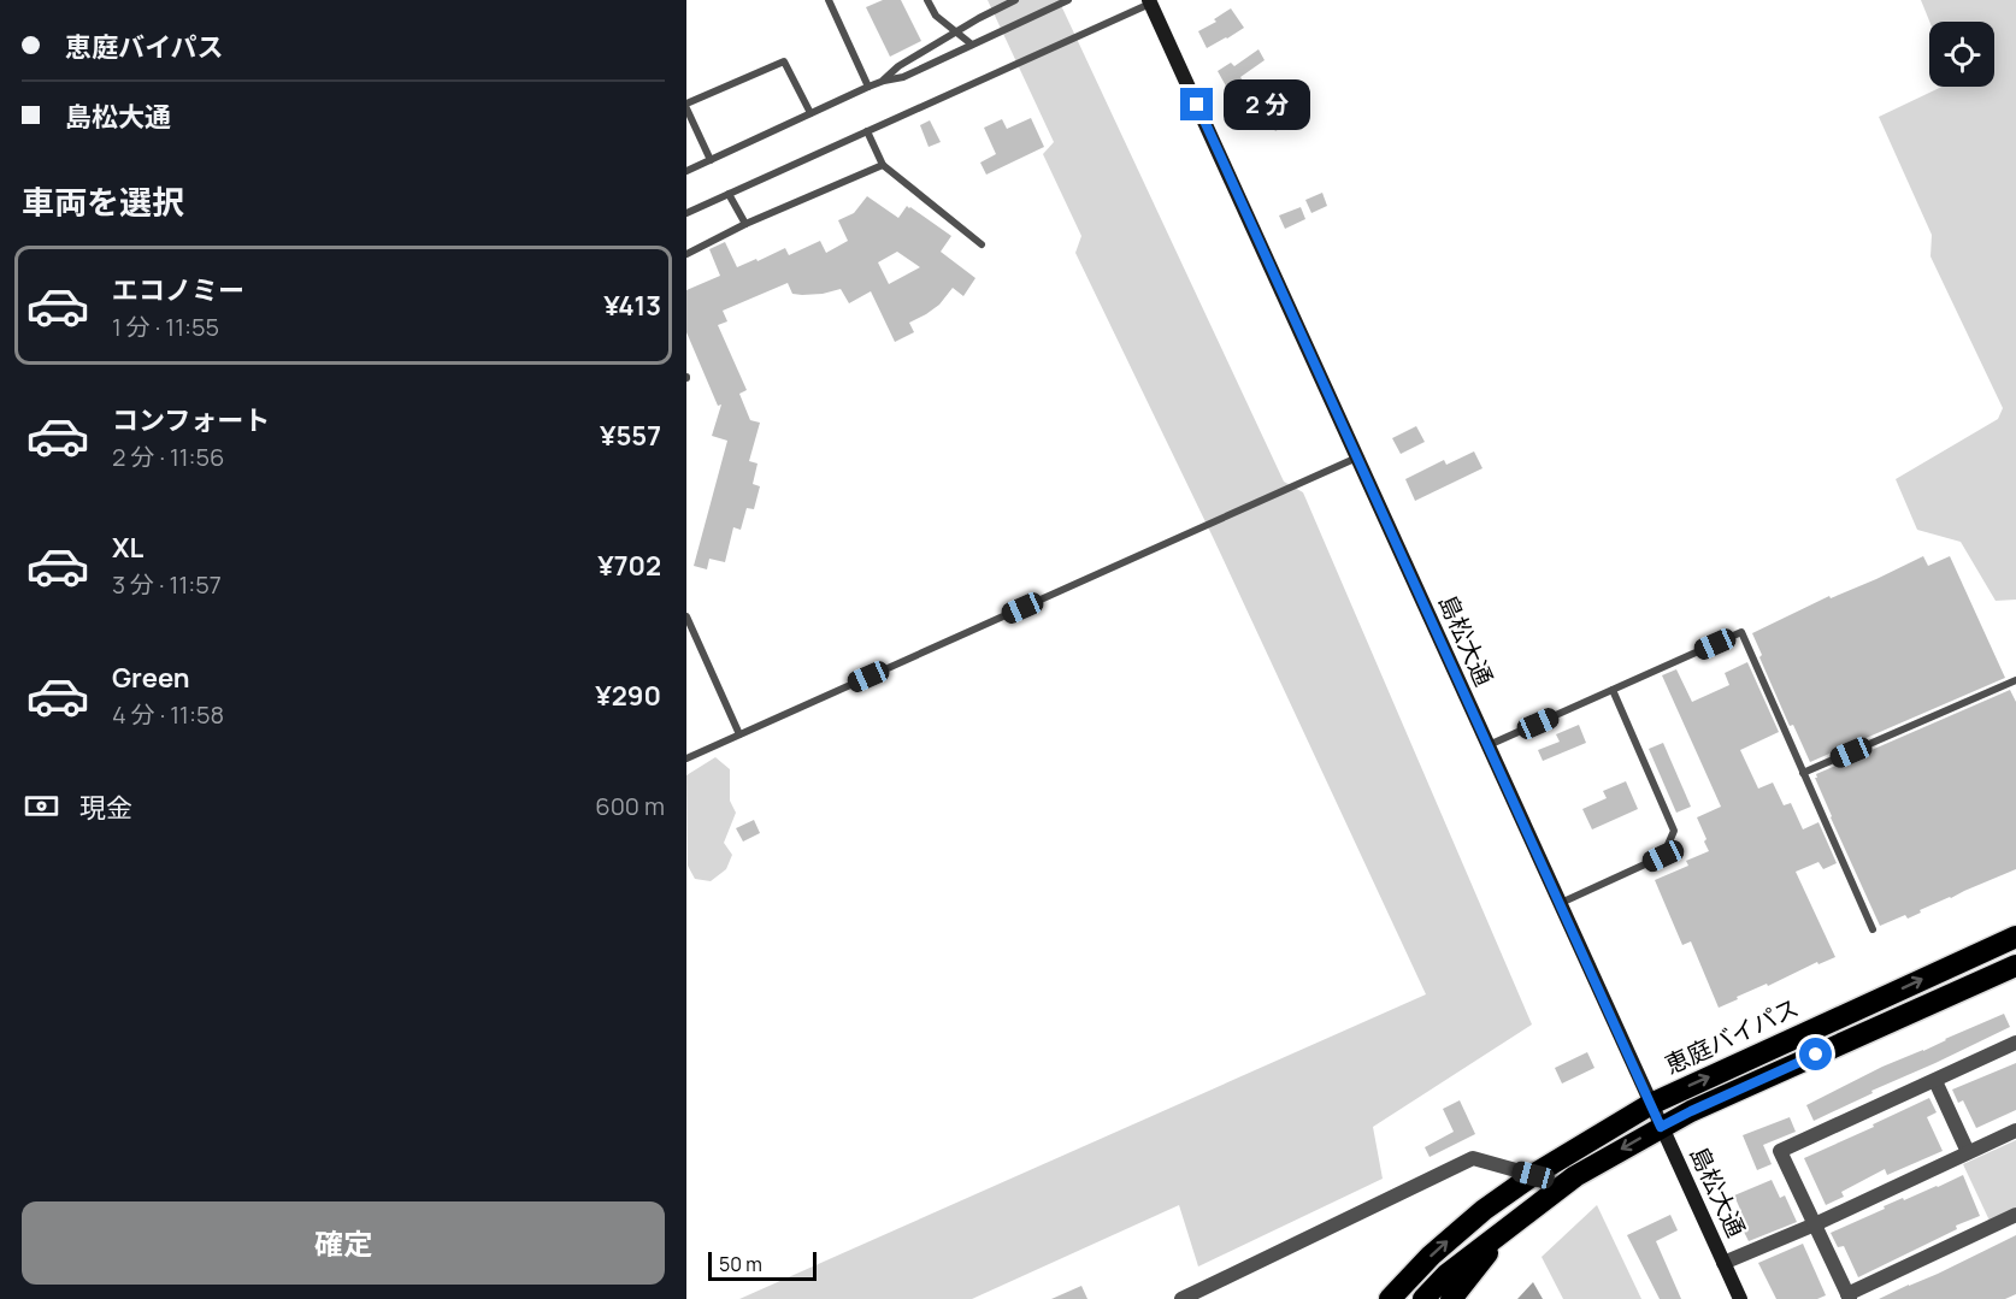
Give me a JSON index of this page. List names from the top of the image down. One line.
{"streets":{"highway":["恵庭バイパス"],"street":["島松大通"]},"crossings":[["島松大通","恵庭バイパス"]],"scale_bar":"50 m","page":{"banner":["恵庭バイパス","島松大通"],"bubble":"2 分","heading":"車両を選択","list":[{"name":"エコノミー","note":"1 分 · 11:55","value":"¥413"},{"name":"コンフォート","note":"2 分 · 11:56","value":"¥557"},{"name":"XL","note":"3 分 · 11:57","value":"¥702"},{"name":"Green","note":"4 分 · 11:58","value":"¥290"}],"pay":["現金","600 m"],"buttons":"確定","scale":"50 m"}}
